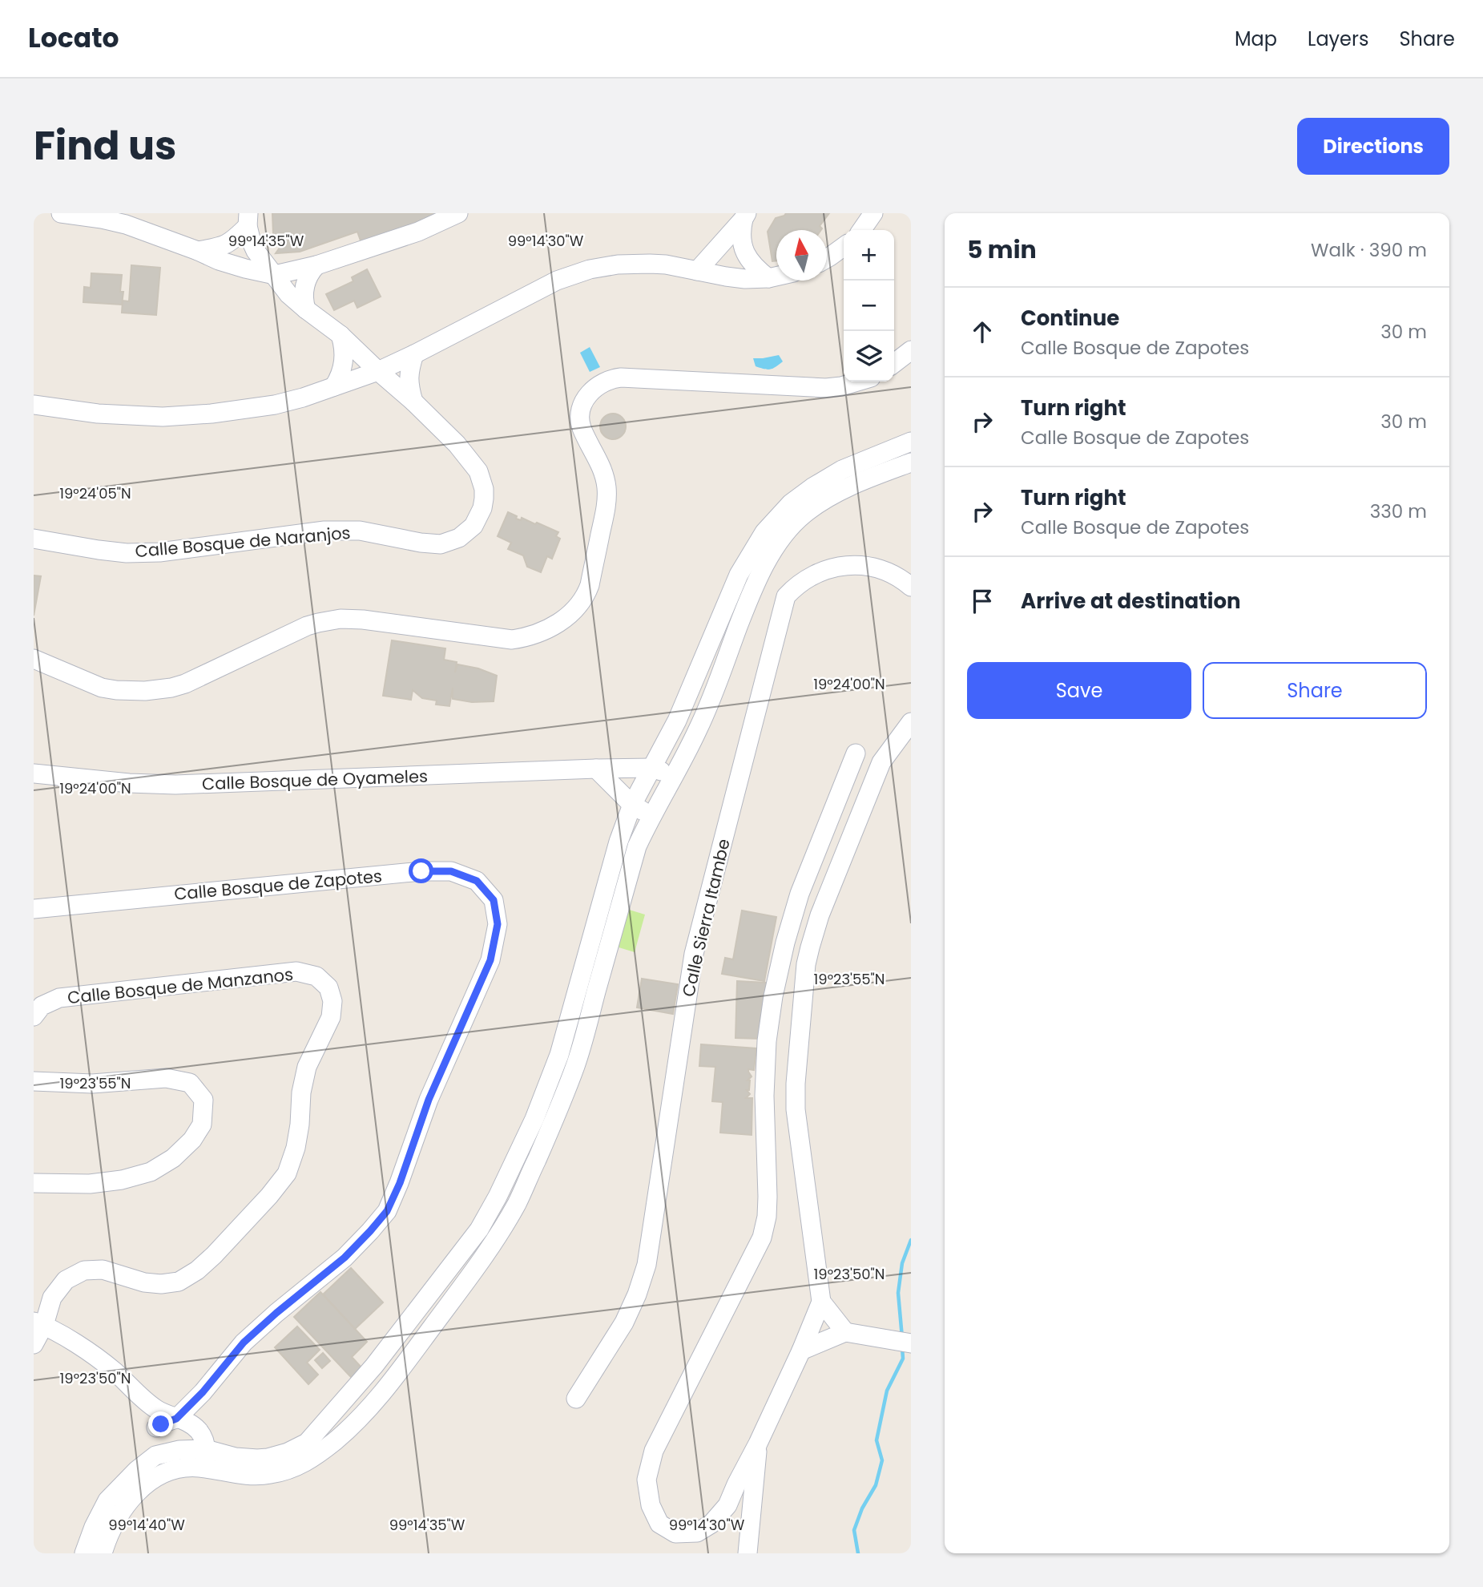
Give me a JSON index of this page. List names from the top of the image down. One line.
{"streets":{"street":["Calle Bosque de Naranjos","Calle Bosque de Oyameles","Calle Bosque de Zapotes","Calle Sierra Itambe","Calle Bosque de Manzanos"]},"north":"top","page":{"header":"Locato","nav":["Map","Layers","Share"],"title":"Find us","buttons":["Directions",["Save","Share"]],"heading":["5 min","Walk · 390 m"],"map_buttons":["+","−"],"list":[["Continue","Calle Bosque de Zapotes","30 m"],["Turn right","Calle Bosque de Zapotes","30 m"],["Turn right","Calle Bosque de Zapotes","330 m"],"Arrive at destination"]},"coordinates":["99°14'35\"W","99°14'30\"W","19°24'05\"N","19°24'00\"N","19°23'55\"N","19°23'50\"N","99°14'40\"W"]}
